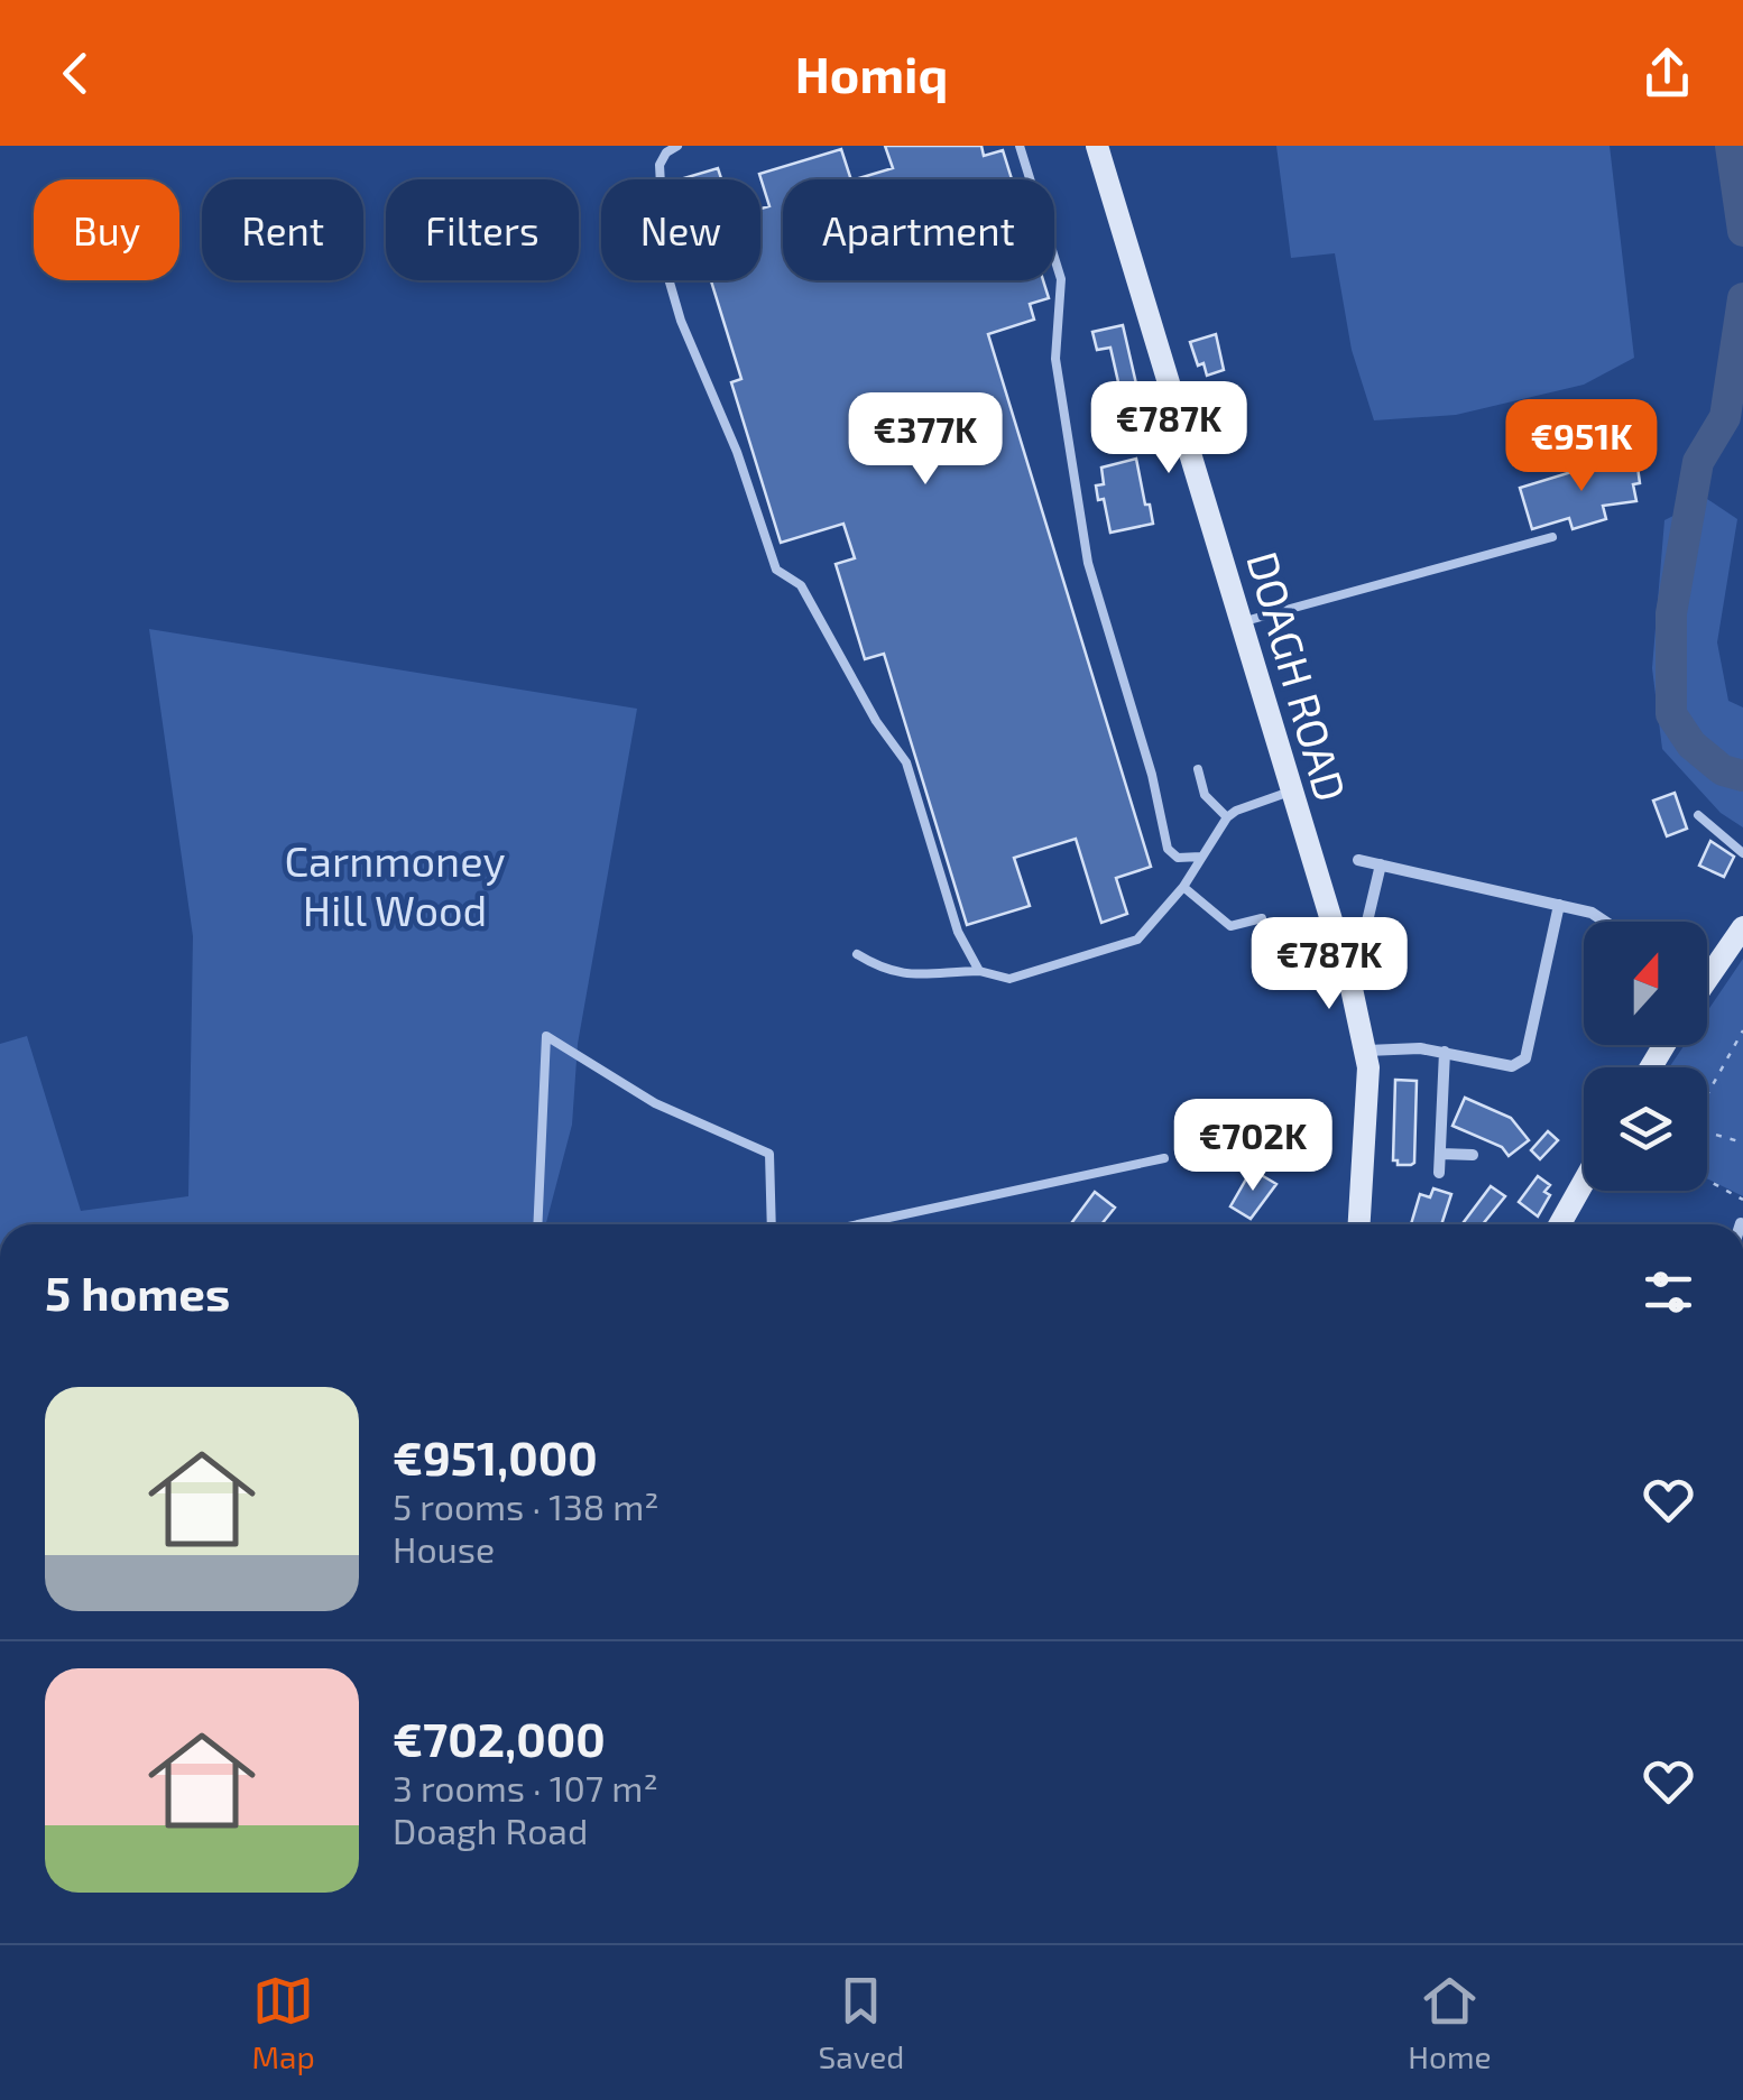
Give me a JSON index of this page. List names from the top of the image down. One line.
{"streets":{"main road":["DOAGH ROAD"]},"parks":["Carnmoney Hill Wood"],"north":"top","page":{"header":"Homiq","chip":["Buy","Rent","Filters","New","Apartment"],"price":["€787K","€377K","€951K","€787K","€702K"],"heading":"5 homes","list":[{"name":"€951,000","note":"5 rooms · 138 m² · House"},{"name":"€702,000","note":"3 rooms · 107 m² · Doagh Road"}],"tabs":["Map","Saved","Home"]}}
